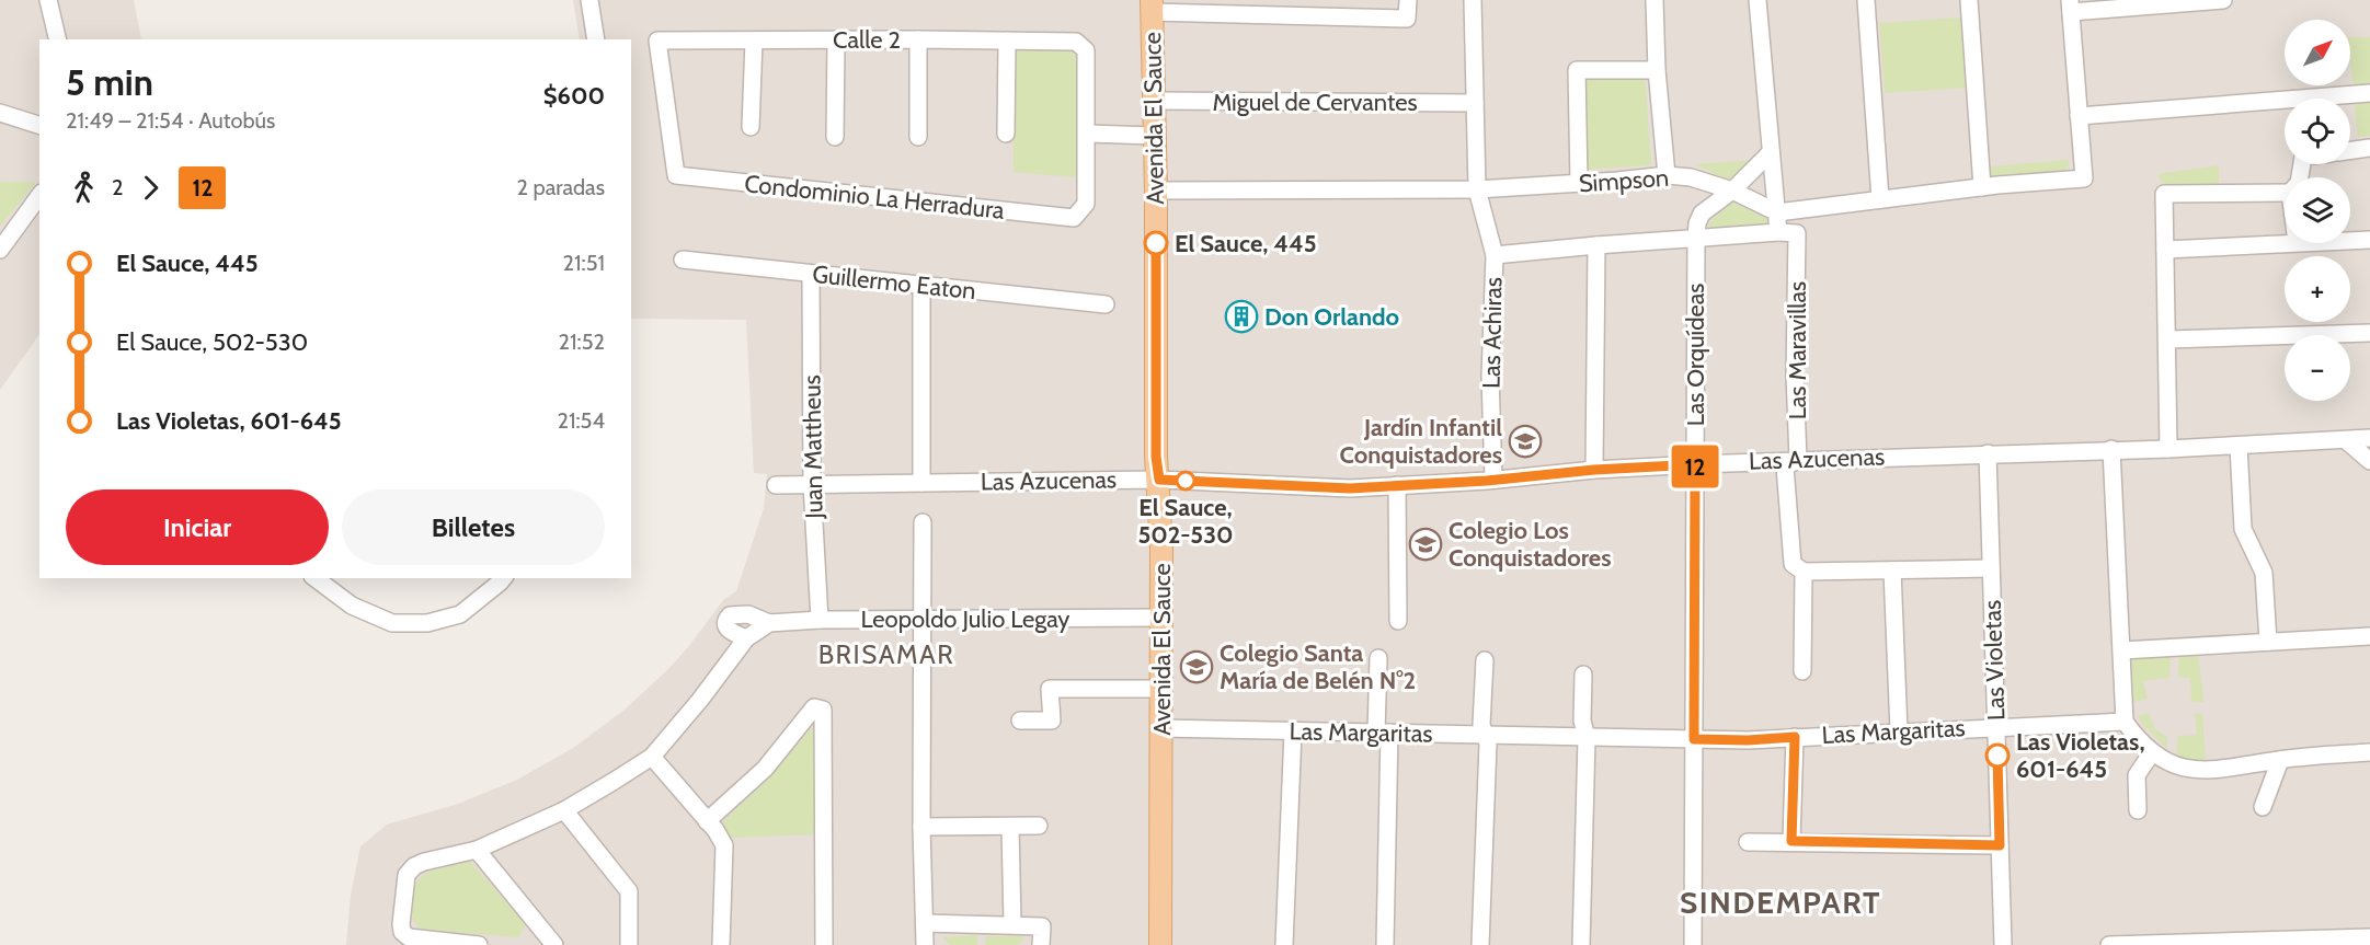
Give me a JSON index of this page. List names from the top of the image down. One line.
{"streets":{"main road":["Avenida El Sauce"],"street":["Calle 2","Miguel de Cervantes","Simpson","Condominio La Herradura","Guillermo Eaton","Las Achiras","Las Maravillas","Las Orquídeas","Juan Mattheus","Las Azucenas","Leopoldo Julio Legay","Las Violetas","Las Margaritas"]},"crossings":[["Calle 2","Condominio La Herradura"],["Miguel de Cervantes","Avenida El Sauce"],["Miguel de Cervantes","Las Achiras"],["Avenida El Sauce","Simpson"],["Avenida El Sauce","Las Azucenas"],["Avenida El Sauce","Leopoldo Julio Legay"],["Avenida El Sauce","Las Margaritas"],["Simpson","Las Achiras"],["Guillermo Eaton","Juan Mattheus"],["Las Achiras","Las Azucenas"],["Las Maravillas","Las Azucenas"],["Las Orquídeas","Las Azucenas"],["Las Orquídeas","Las Margaritas"],["Juan Mattheus","Las Azucenas"],["Juan Mattheus","Leopoldo Julio Legay"],["Las Azucenas","Las Violetas"],["Las Violetas","Las Margaritas"]],"districts":["BRISAMAR","SINDEMPART"],"places":{"other":["El Sauce, 445","El Sauce, 502-530","Las Violetas, 601-645"],"building":["Don Orlando"],"school or university":["Jardín Infantil Conquistadores","Colegio Los Conquistadores","Colegio Santa María de Belén N°2"]},"lines":["bus line 12"],"north":"top right","page":{"on_map":"12","map_buttons":["+","−"],"heading":["5 min","21:49 – 21:54 · Autobús","$600"],"legs":["2","12","2 paradas"],"list":[{"name":"El Sauce, 445","value":"21:51"},{"name":"El Sauce, 502-530","value":"21:52"},{"name":"Las Violetas, 601-645","value":"21:54"}],"buttons":["Iniciar","Billetes"]}}
